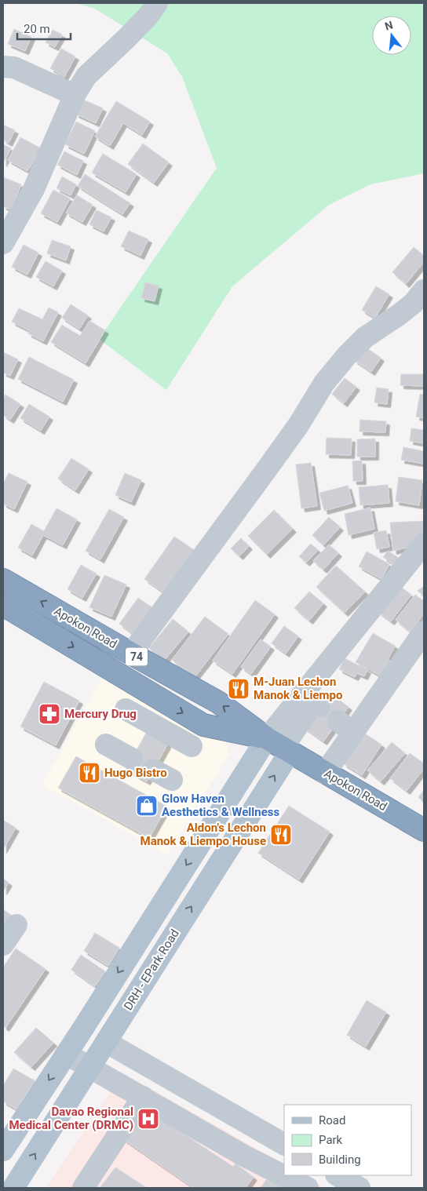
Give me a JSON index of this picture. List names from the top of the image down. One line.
{"streets":{"highway":["Apokon Road","74"],"main road":["DRH - EPark Road"]},"crossings":[["Apokon Road","DRH - EPark Road"]],"places":{"restaurant":["M-Juan Lechon Manok & Liempo","Hugo Bistro","Aldon's Lechon Manok & Liempo House"],"pharmacy":["Mercury Drug"],"shop":["Glow Haven Aesthetics & Wellness"],"hospital":["Davao Regional Medical Center (DRMC)"]},"legend":["Road","Park","Building"],"scale_bar":"20 m","north":"top"}
